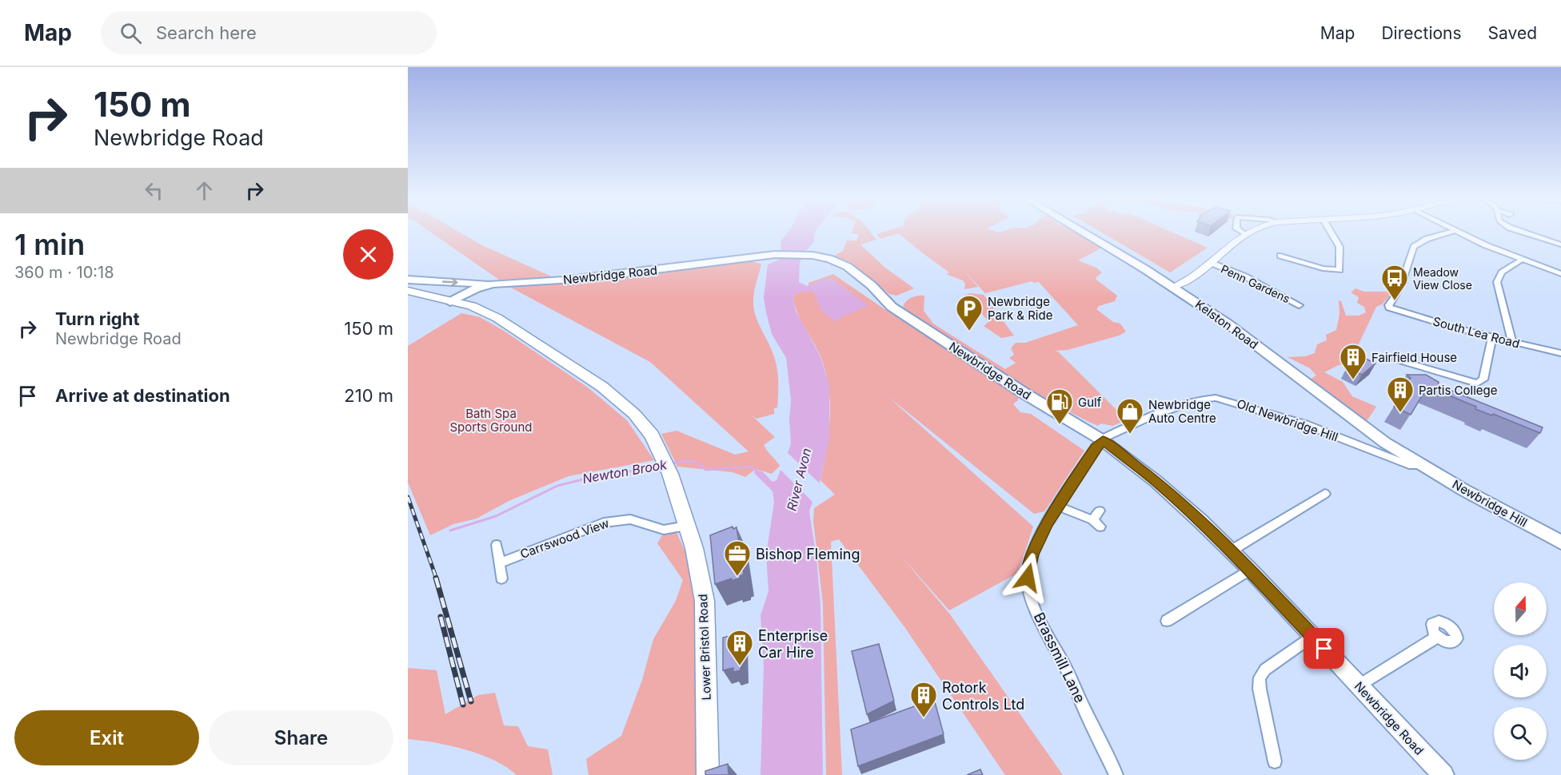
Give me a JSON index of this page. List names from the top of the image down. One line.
{"streets":{"highway":["Lower Bristol Road"],"main road":["Newbridge Road","Kelston Road","Newbridge Hill"],"street":["Penn Gardens","South Lea Road","Old Newbridge Hill","Carrswood View","Brassmill Lane"]},"crossings":[["Newbridge Road","Old Newbridge Hill"],["Newbridge Road","Lower Bristol Road"],["Newbridge Road","Brassmill Lane"],["Kelston Road","Old Newbridge Hill"],["Kelston Road","Newbridge Hill"],["Old Newbridge Hill","Newbridge Hill"],["Old Newbridge Hill","Brassmill Lane"],["Carrswood View","Lower Bristol Road"]],"water":["Newton Brook","River Avon"],"parks":["Bath Spa Sports Ground"],"places":{"bus stop":["Meadow View Close"],"parking":["Newbridge Park & Ride"],"building":["Fairfield House","Partis College","Enterprise Car Hire","Rotork Controls Ltd"],"fuel station":["Gulf"],"shop":["Newbridge Auto Centre"],"office":["Bishop Fleming"]},"north":"top","page":{"header":"Map","search":"Search here","nav":["Map","Directions","Saved"],"turn":["150 m","Newbridge Road"],"heading":["1 min","360 m · 10:18"],"list":[{"name":"Turn right","note":"Newbridge Road","value":"150 m"},{"name":"Arrive at destination","value":"210 m"}],"buttons":["Exit","Share"]}}
